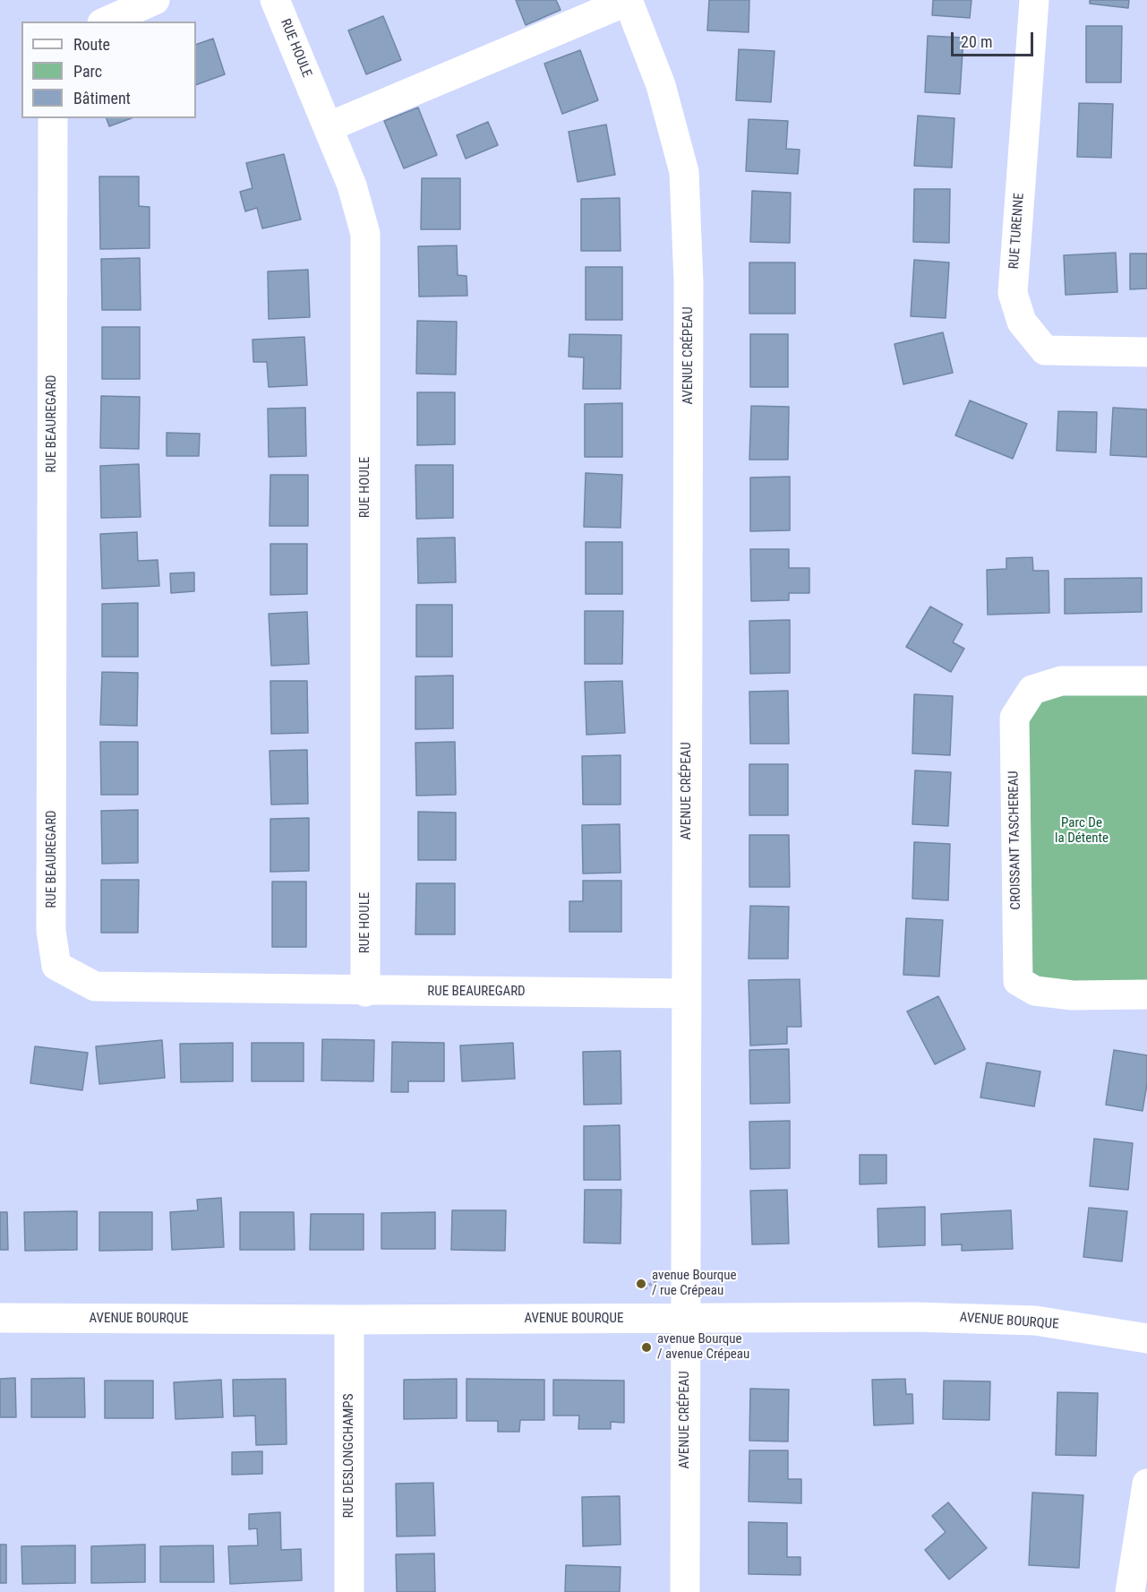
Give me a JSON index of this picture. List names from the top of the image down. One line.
{"streets":{"street":["RUE HOULE","RUE TURENNE","AVENUE CRÉPEAU","RUE BEAUREGARD","CROISSANT TASCHEREAU","AVENUE BOURQUE","RUE DESLONGCHAMPS"]},"crossings":[["RUE HOULE","RUE BEAUREGARD"],["AVENUE CRÉPEAU","RUE BEAUREGARD"],["AVENUE CRÉPEAU","AVENUE BOURQUE"],["AVENUE BOURQUE","RUE DESLONGCHAMPS"]],"parks":["Parc De la Détente"],"places":["avenue Bourque / rue Crépeau","avenue Bourque / avenue Crépeau"],"legend":["Route","Parc","Bâtiment"],"scale_bar":"20 m"}
